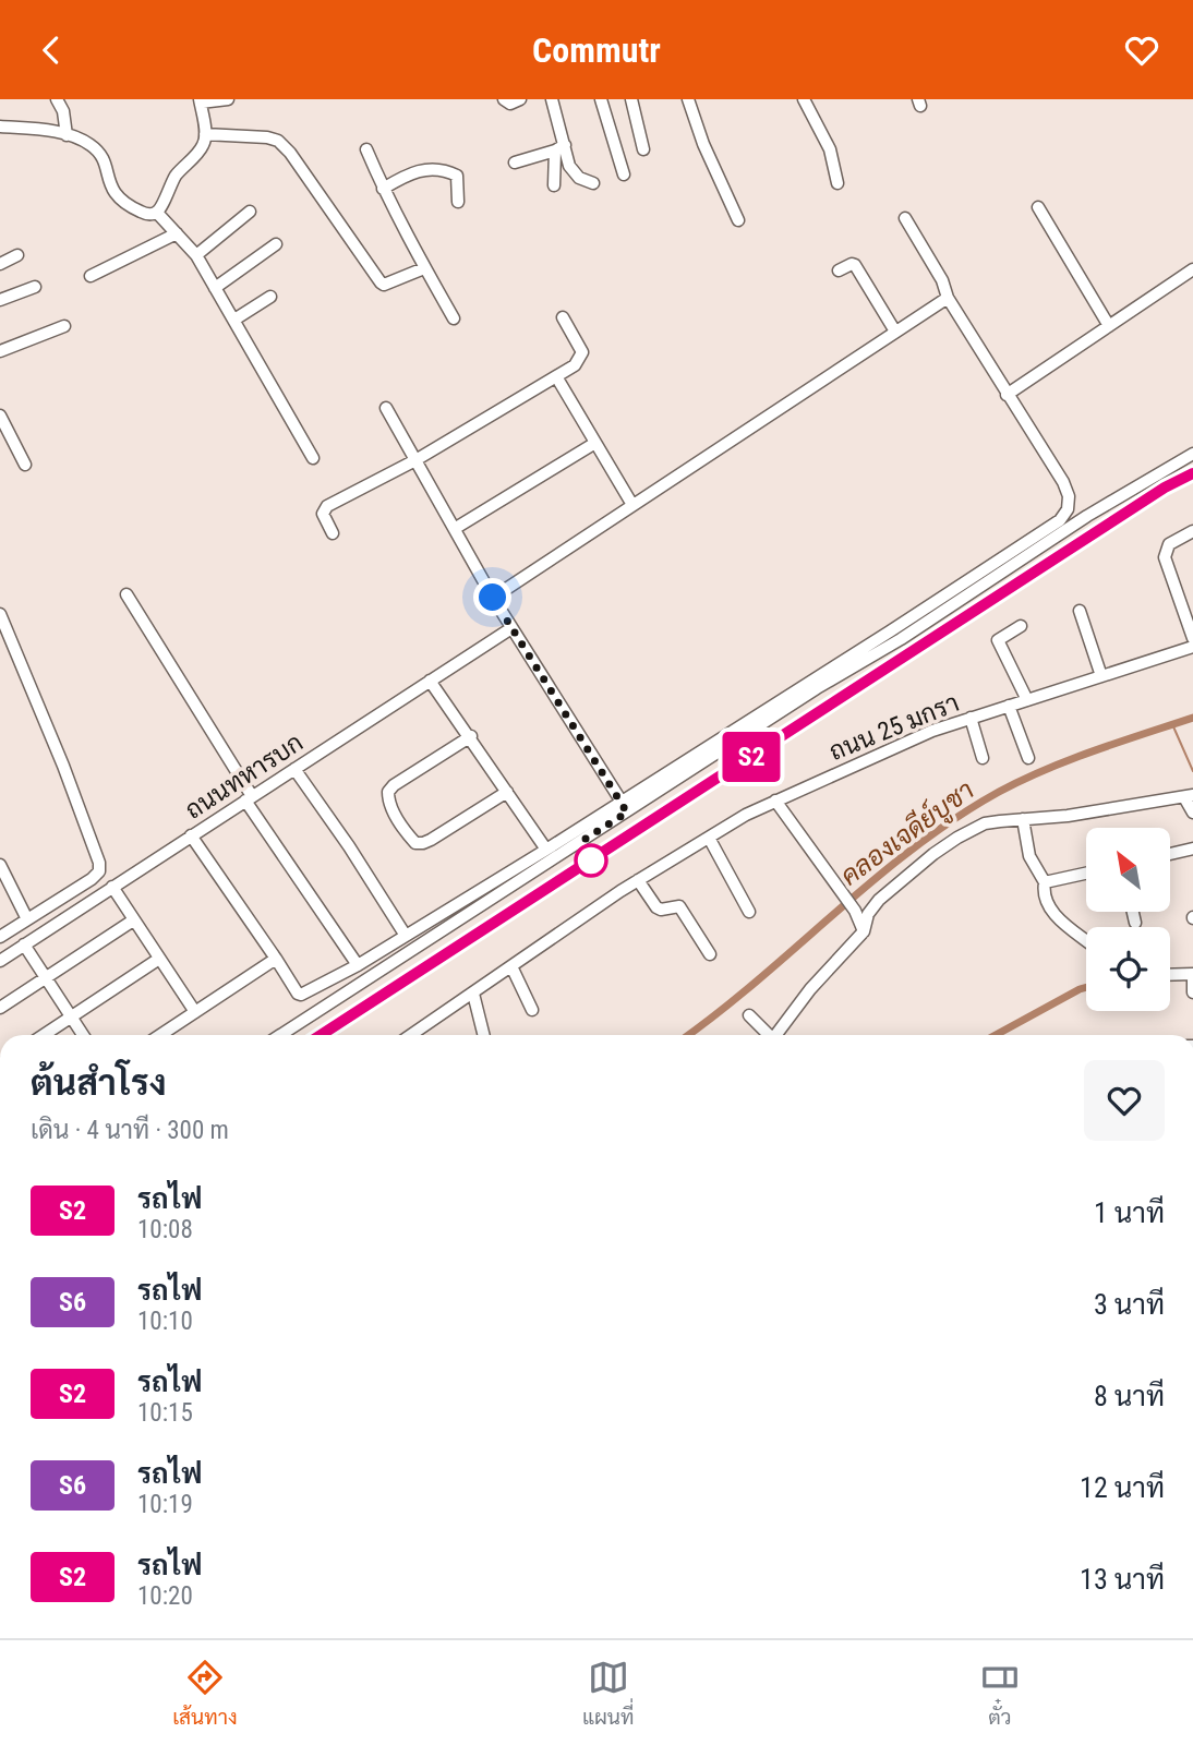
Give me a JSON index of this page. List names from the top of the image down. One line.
{"streets":{"street":["ถนน 25 มกรา","ถนนทหารบก"]},"water":["คลองเจดีย์บูชา"],"north":"top left","page":{"header":"Commutr","on_map":"S2","heading":["ต้นสำโรง","เดิน · 4 นาที · 300 m"],"list":[{"mark":"S2","name":"รถไฟ","note":"10:08","value":"1 นาที"},{"mark":"S6","name":"รถไฟ","note":"10:10","value":"3 นาที"},{"mark":"S2","name":"รถไฟ","note":"10:15","value":"8 นาที"},{"mark":"S6","name":"รถไฟ","note":"10:19","value":"12 นาที"},{"mark":"S2","name":"รถไฟ","note":"10:20","value":"13 นาที"}],"tabs":["เส้นทาง","แผนที่","ตั๋ว"]}}
